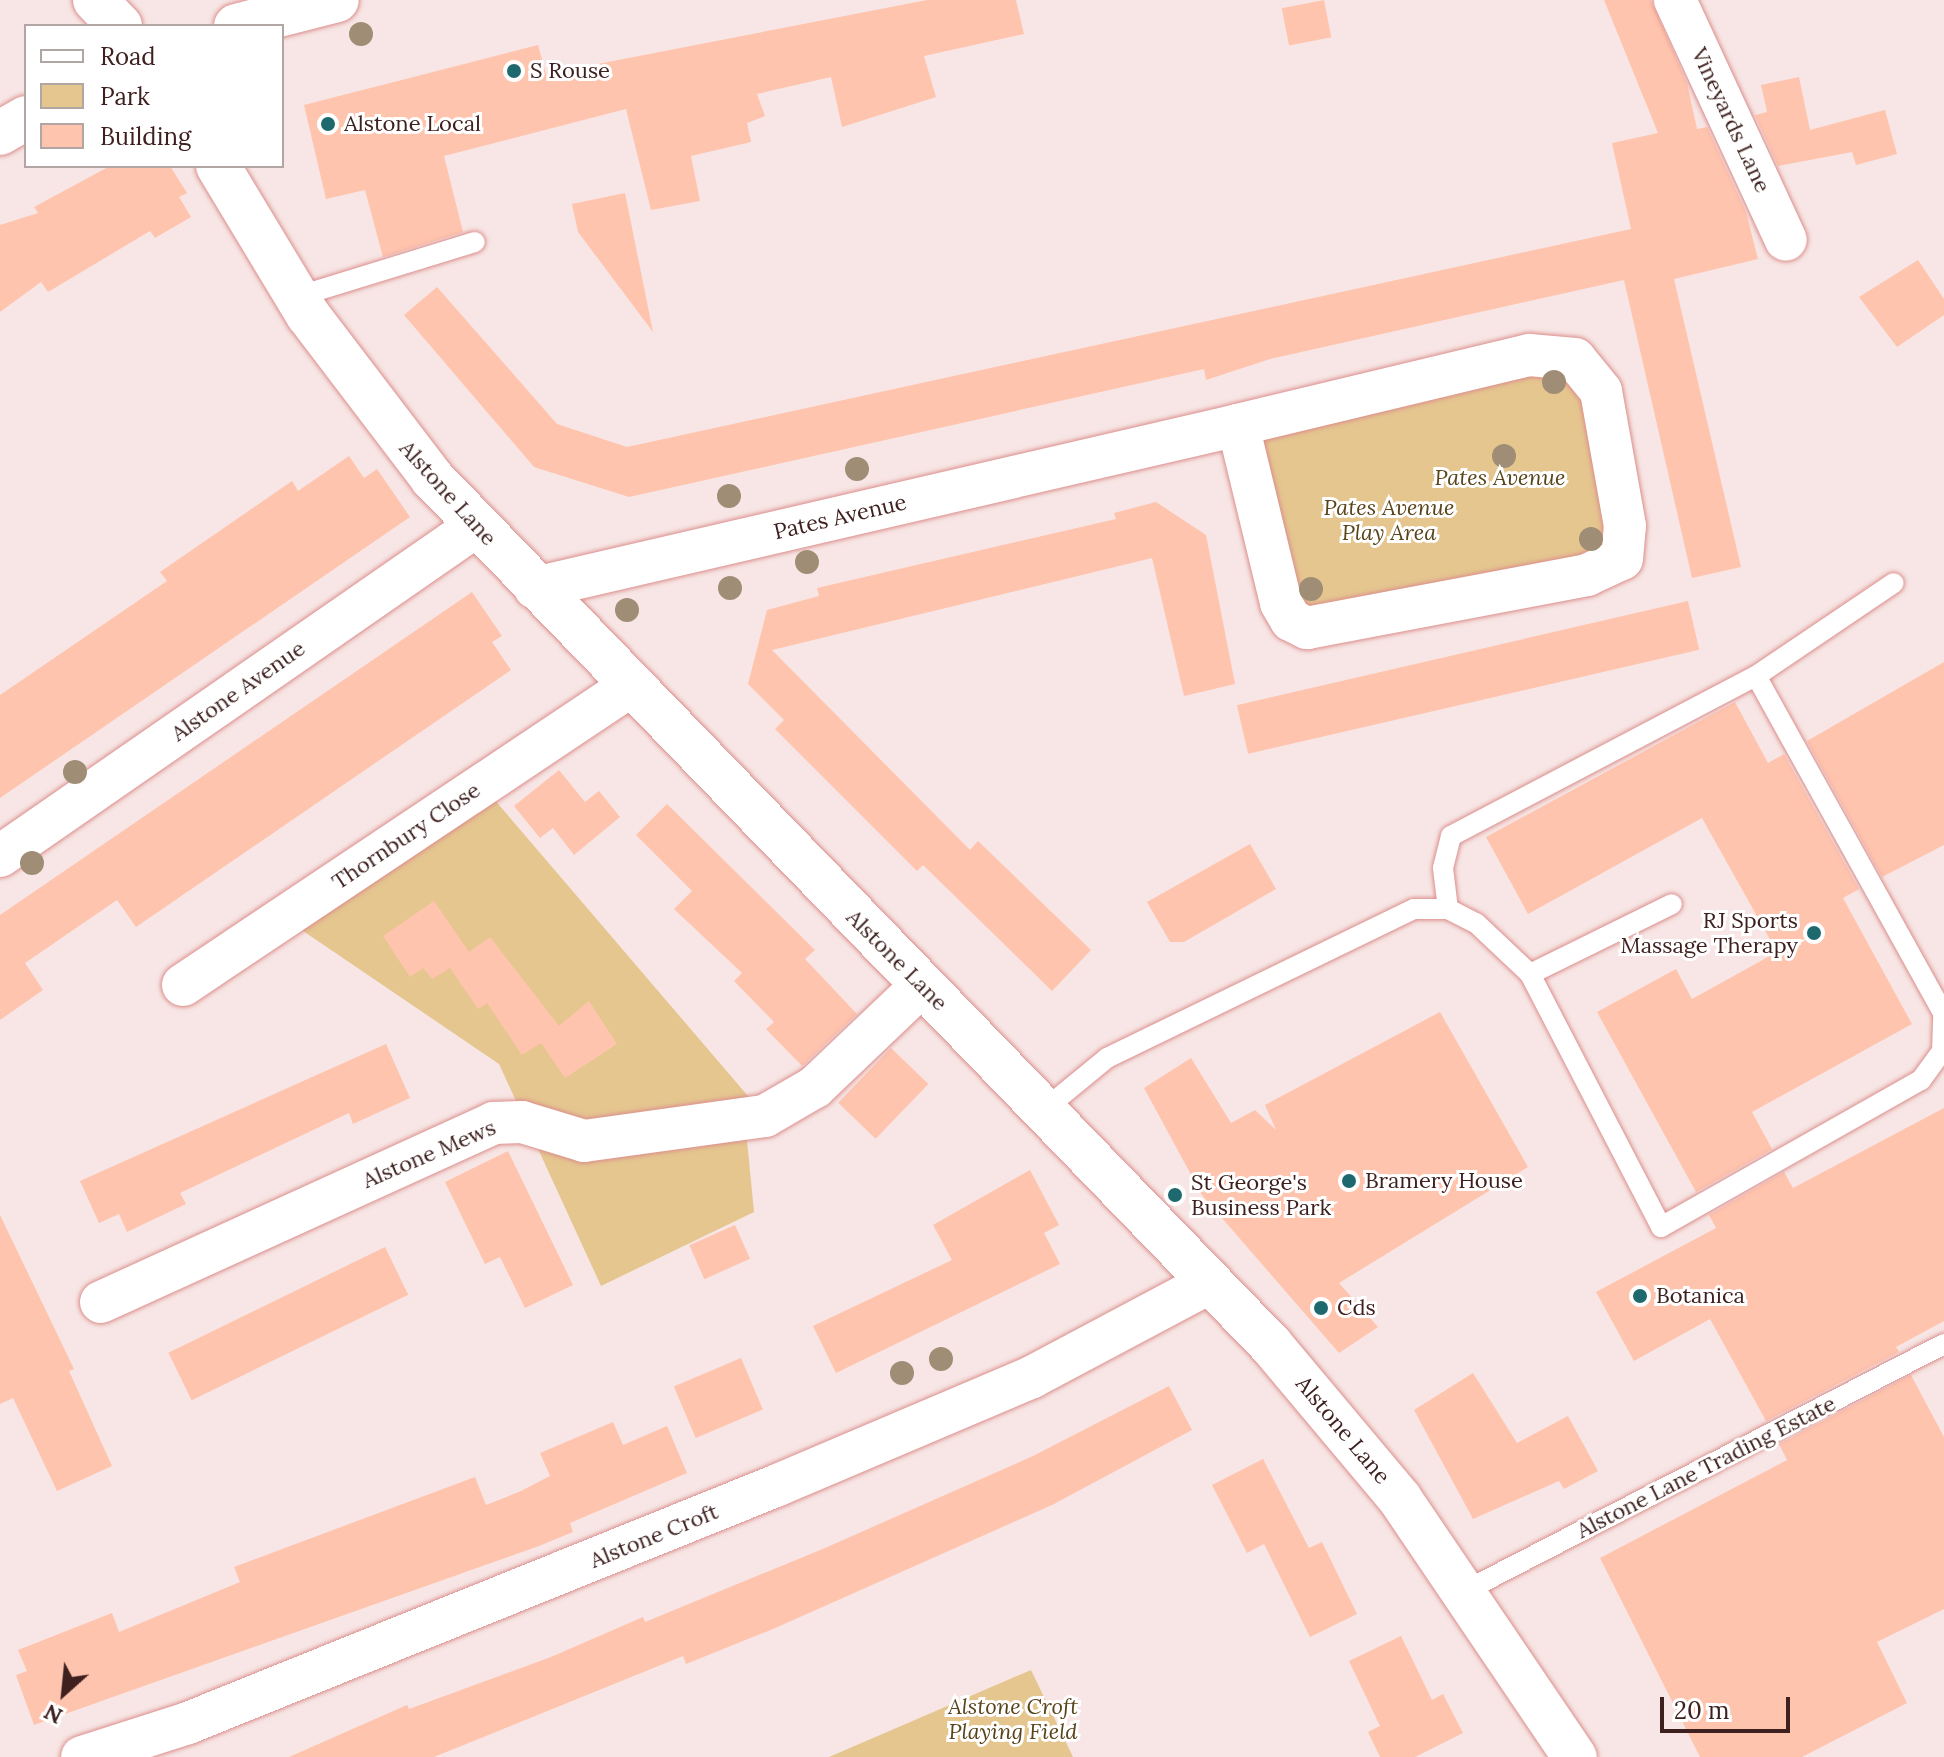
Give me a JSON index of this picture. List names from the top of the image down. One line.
{"streets":{"street":["Vineyards Lane","Alstone Lane","Pates Avenue","Alstone Avenue","Thornbury Close","Alstone Mews","Alstone Croft"],"lane":["Alstone Lane Trading Estate"]},"crossings":[["Alstone Lane","Pates Avenue"],["Alstone Lane","Alstone Avenue"],["Alstone Lane","Thornbury Close"],["Alstone Lane","Alstone Mews"],["Alstone Lane","Alstone Lane Trading Estate"],["Alstone Lane","Alstone Croft"]],"parks":["Pates Avenue","Pates Avenue Play Area","Alstone Croft Playing Field"],"places":["S Rouse","Alstone Local","RJ Sports Massage Therapy","Bramery House","St George's Business Park","Botanica","Cds"],"legend":["Road","Park","Building"],"scale_bar":"20 m","north":"bottom left"}
